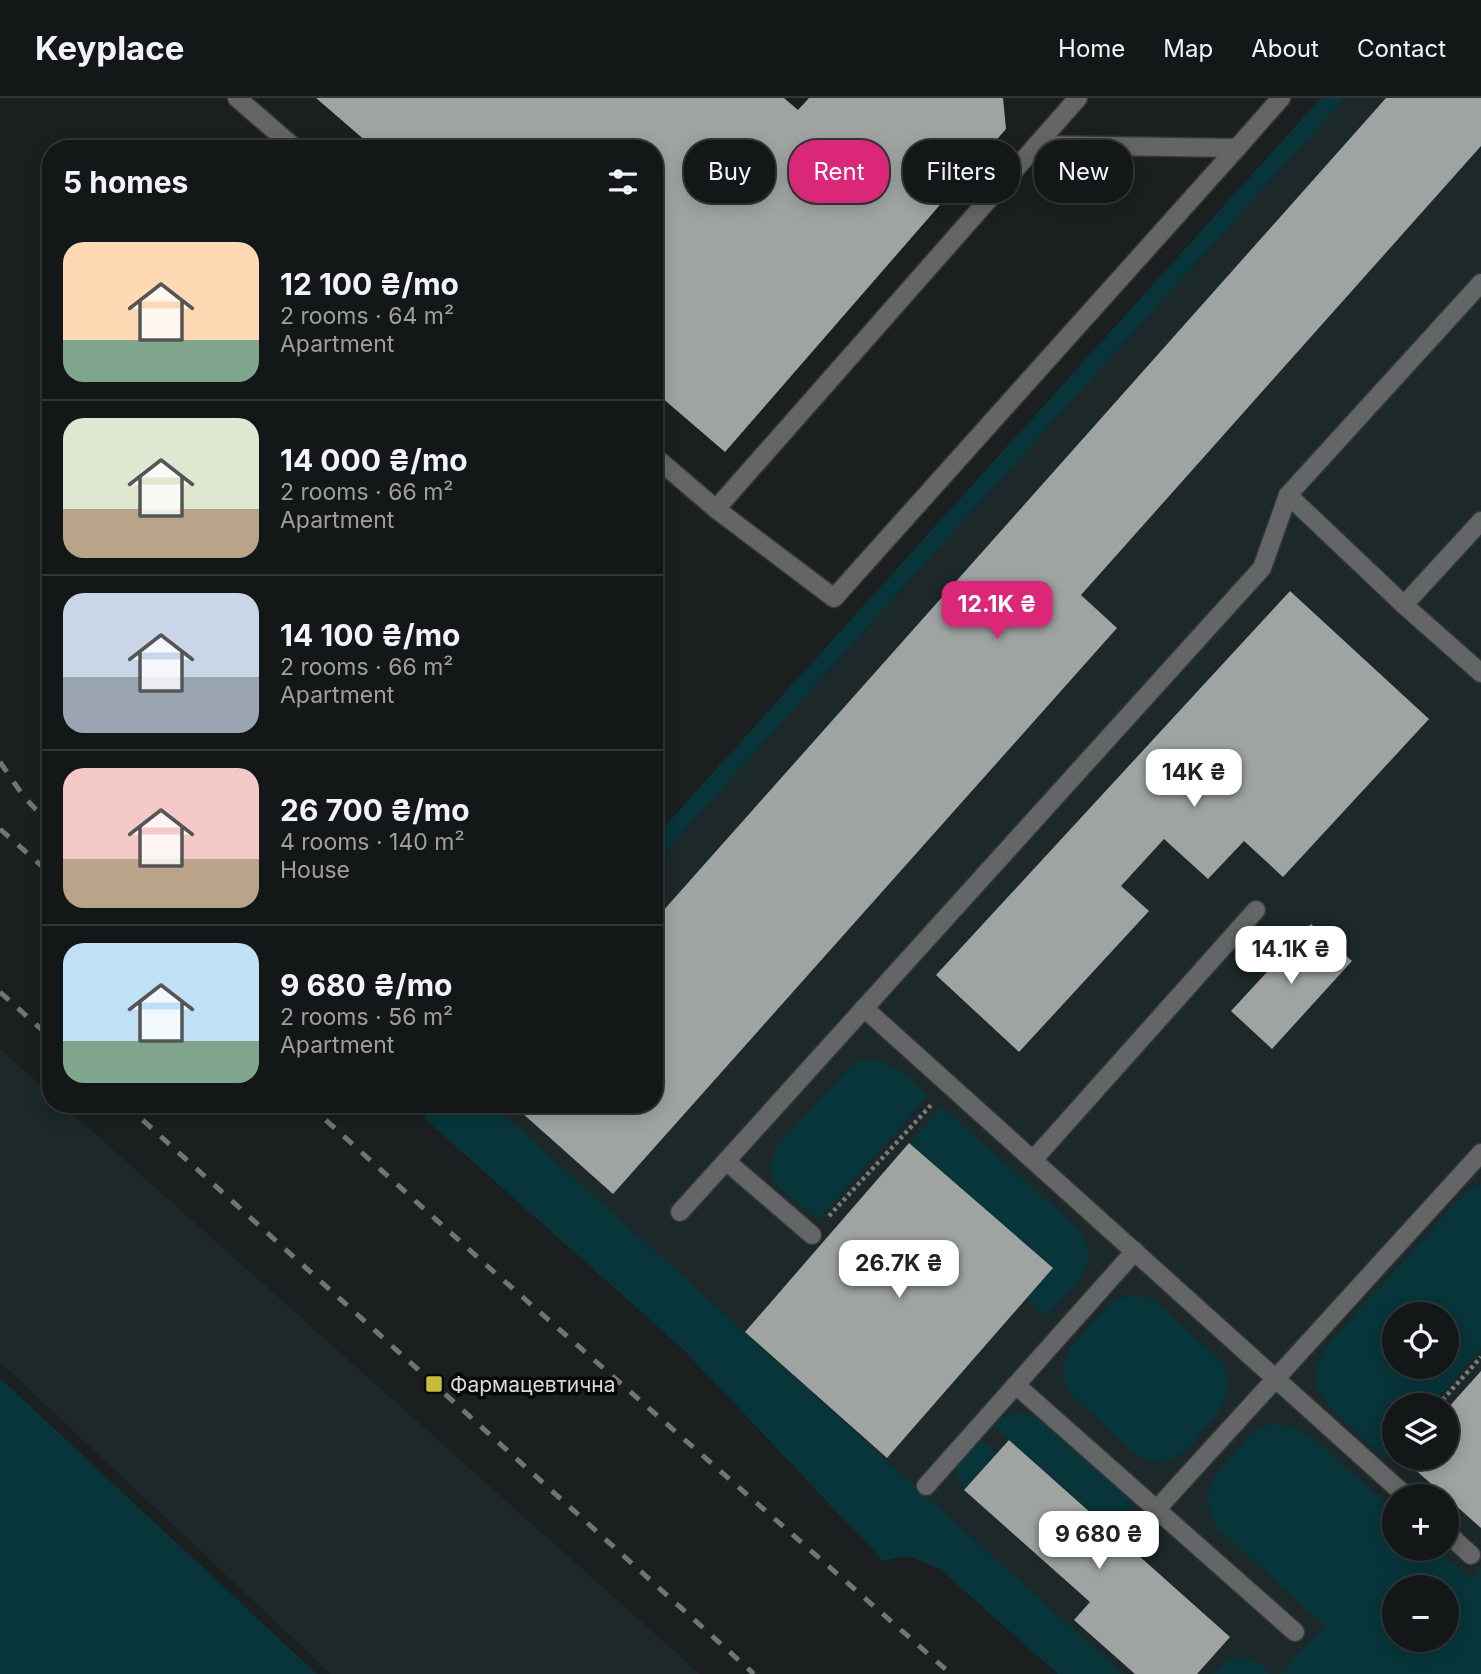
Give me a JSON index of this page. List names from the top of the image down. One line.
{"places":{"transit":["Фармацевтична"]},"page":{"header":"Keyplace","nav":["Home","Map","About","Contact"],"chip":["Buy","Rent","Filters","New"],"heading":"5 homes","list":[{"name":"12 100 ₴/mo","note":"2 rooms · 64 m² · Apartment"},{"name":"14 000 ₴/mo","note":"2 rooms · 66 m² · Apartment"},{"name":"14 100 ₴/mo","note":"2 rooms · 66 m² · Apartment"},{"name":"26 700 ₴/mo","note":"4 rooms · 140 m² · House"},{"name":"9 680 ₴/mo","note":"2 rooms · 56 m² · Apartment"}],"price":["12.1K ₴","14K ₴","14.1K ₴","26.7K ₴","9 680 ₴"],"map_buttons":["+","−"]}}
